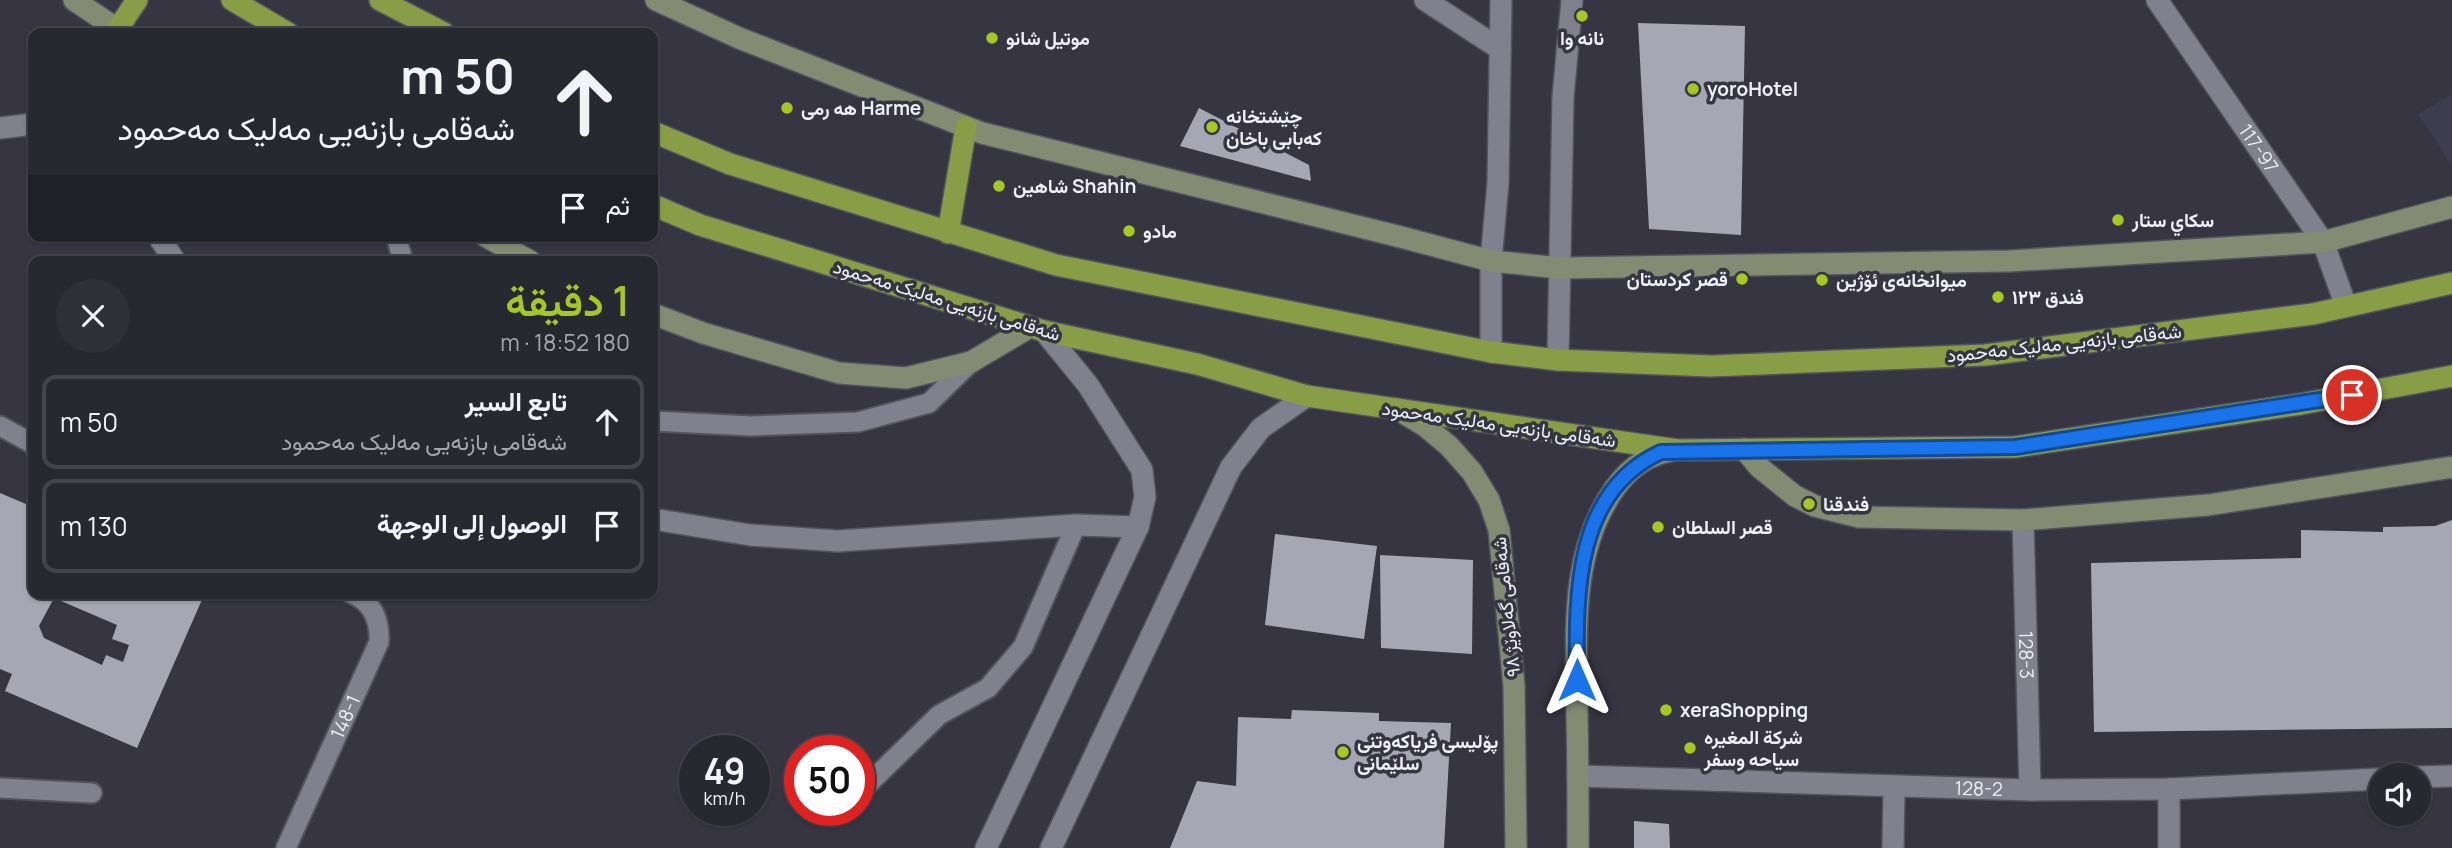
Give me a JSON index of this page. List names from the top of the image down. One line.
{"streets":{"highway":["شەقامی بازنەیی مەلیک مەحمود"],"main road":["شەقامی گەلاوێژ ٩٨"],"street":["117-97","128-3","128-2"],"lane":["148-1"]},"crossings":[["117-97","شەقامی بازنەیی مەلیک مەحمود"],["شەقامی بازنەیی مەلیک مەحمود","شەقامی گەلاوێژ ٩٨"],["128-3","128-2"]],"places":["نانه وا","موتيل شانو","yoroHotel","هه رمی Harme","چێشتخانە کەبابی باخان","شاهین Shahin","سكاي ستار","مادو","قصر كردستان","میوانخانەی ئۆژین","فندق ١٢٣","فندقنا","قصر السلطان","xeraShopping","شركة المغيره سياحه وسفر","پۆلیسی فریاکەوتنی سلێمانی"],"page":{"turn":["50 m","شەقامی بازنەیی مەلیک مەحمود"],"then":"ثم","heading":["1 دقيقة","180 m · 18:52"],"list":[{"name":"تابع السير","note":"شەقامی بازنەیی مەلیک مەحمود","value":"50 m"},{"name":"الوصول إلى الوجهة","value":"130 m"}],"speed":"49 km/h","limit":"50"}}
